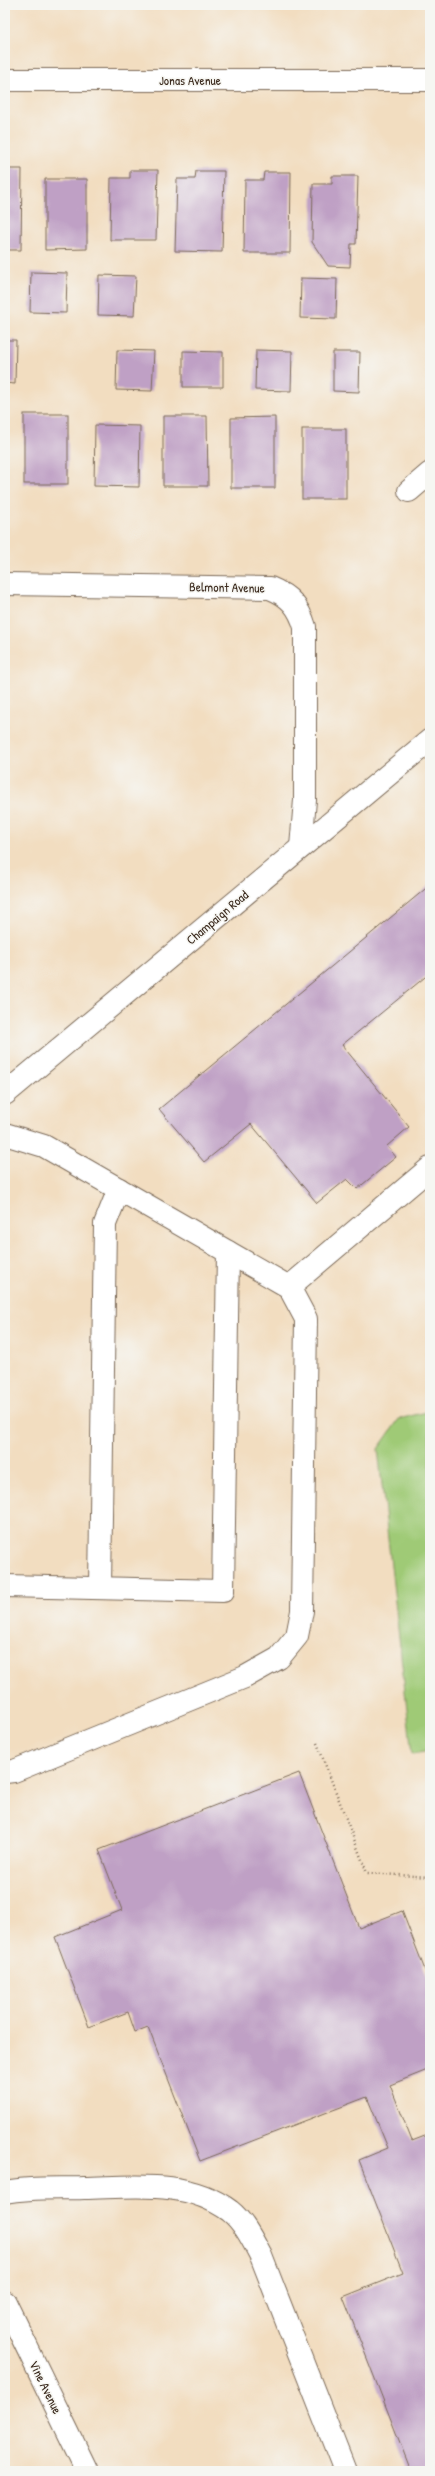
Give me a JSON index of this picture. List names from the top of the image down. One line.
{"streets":{"street":["Jonas Avenue","Belmont Avenue","Champaign Road","Vine Avenue"]},"crossings":[["Belmont Avenue","Champaign Road"]]}
